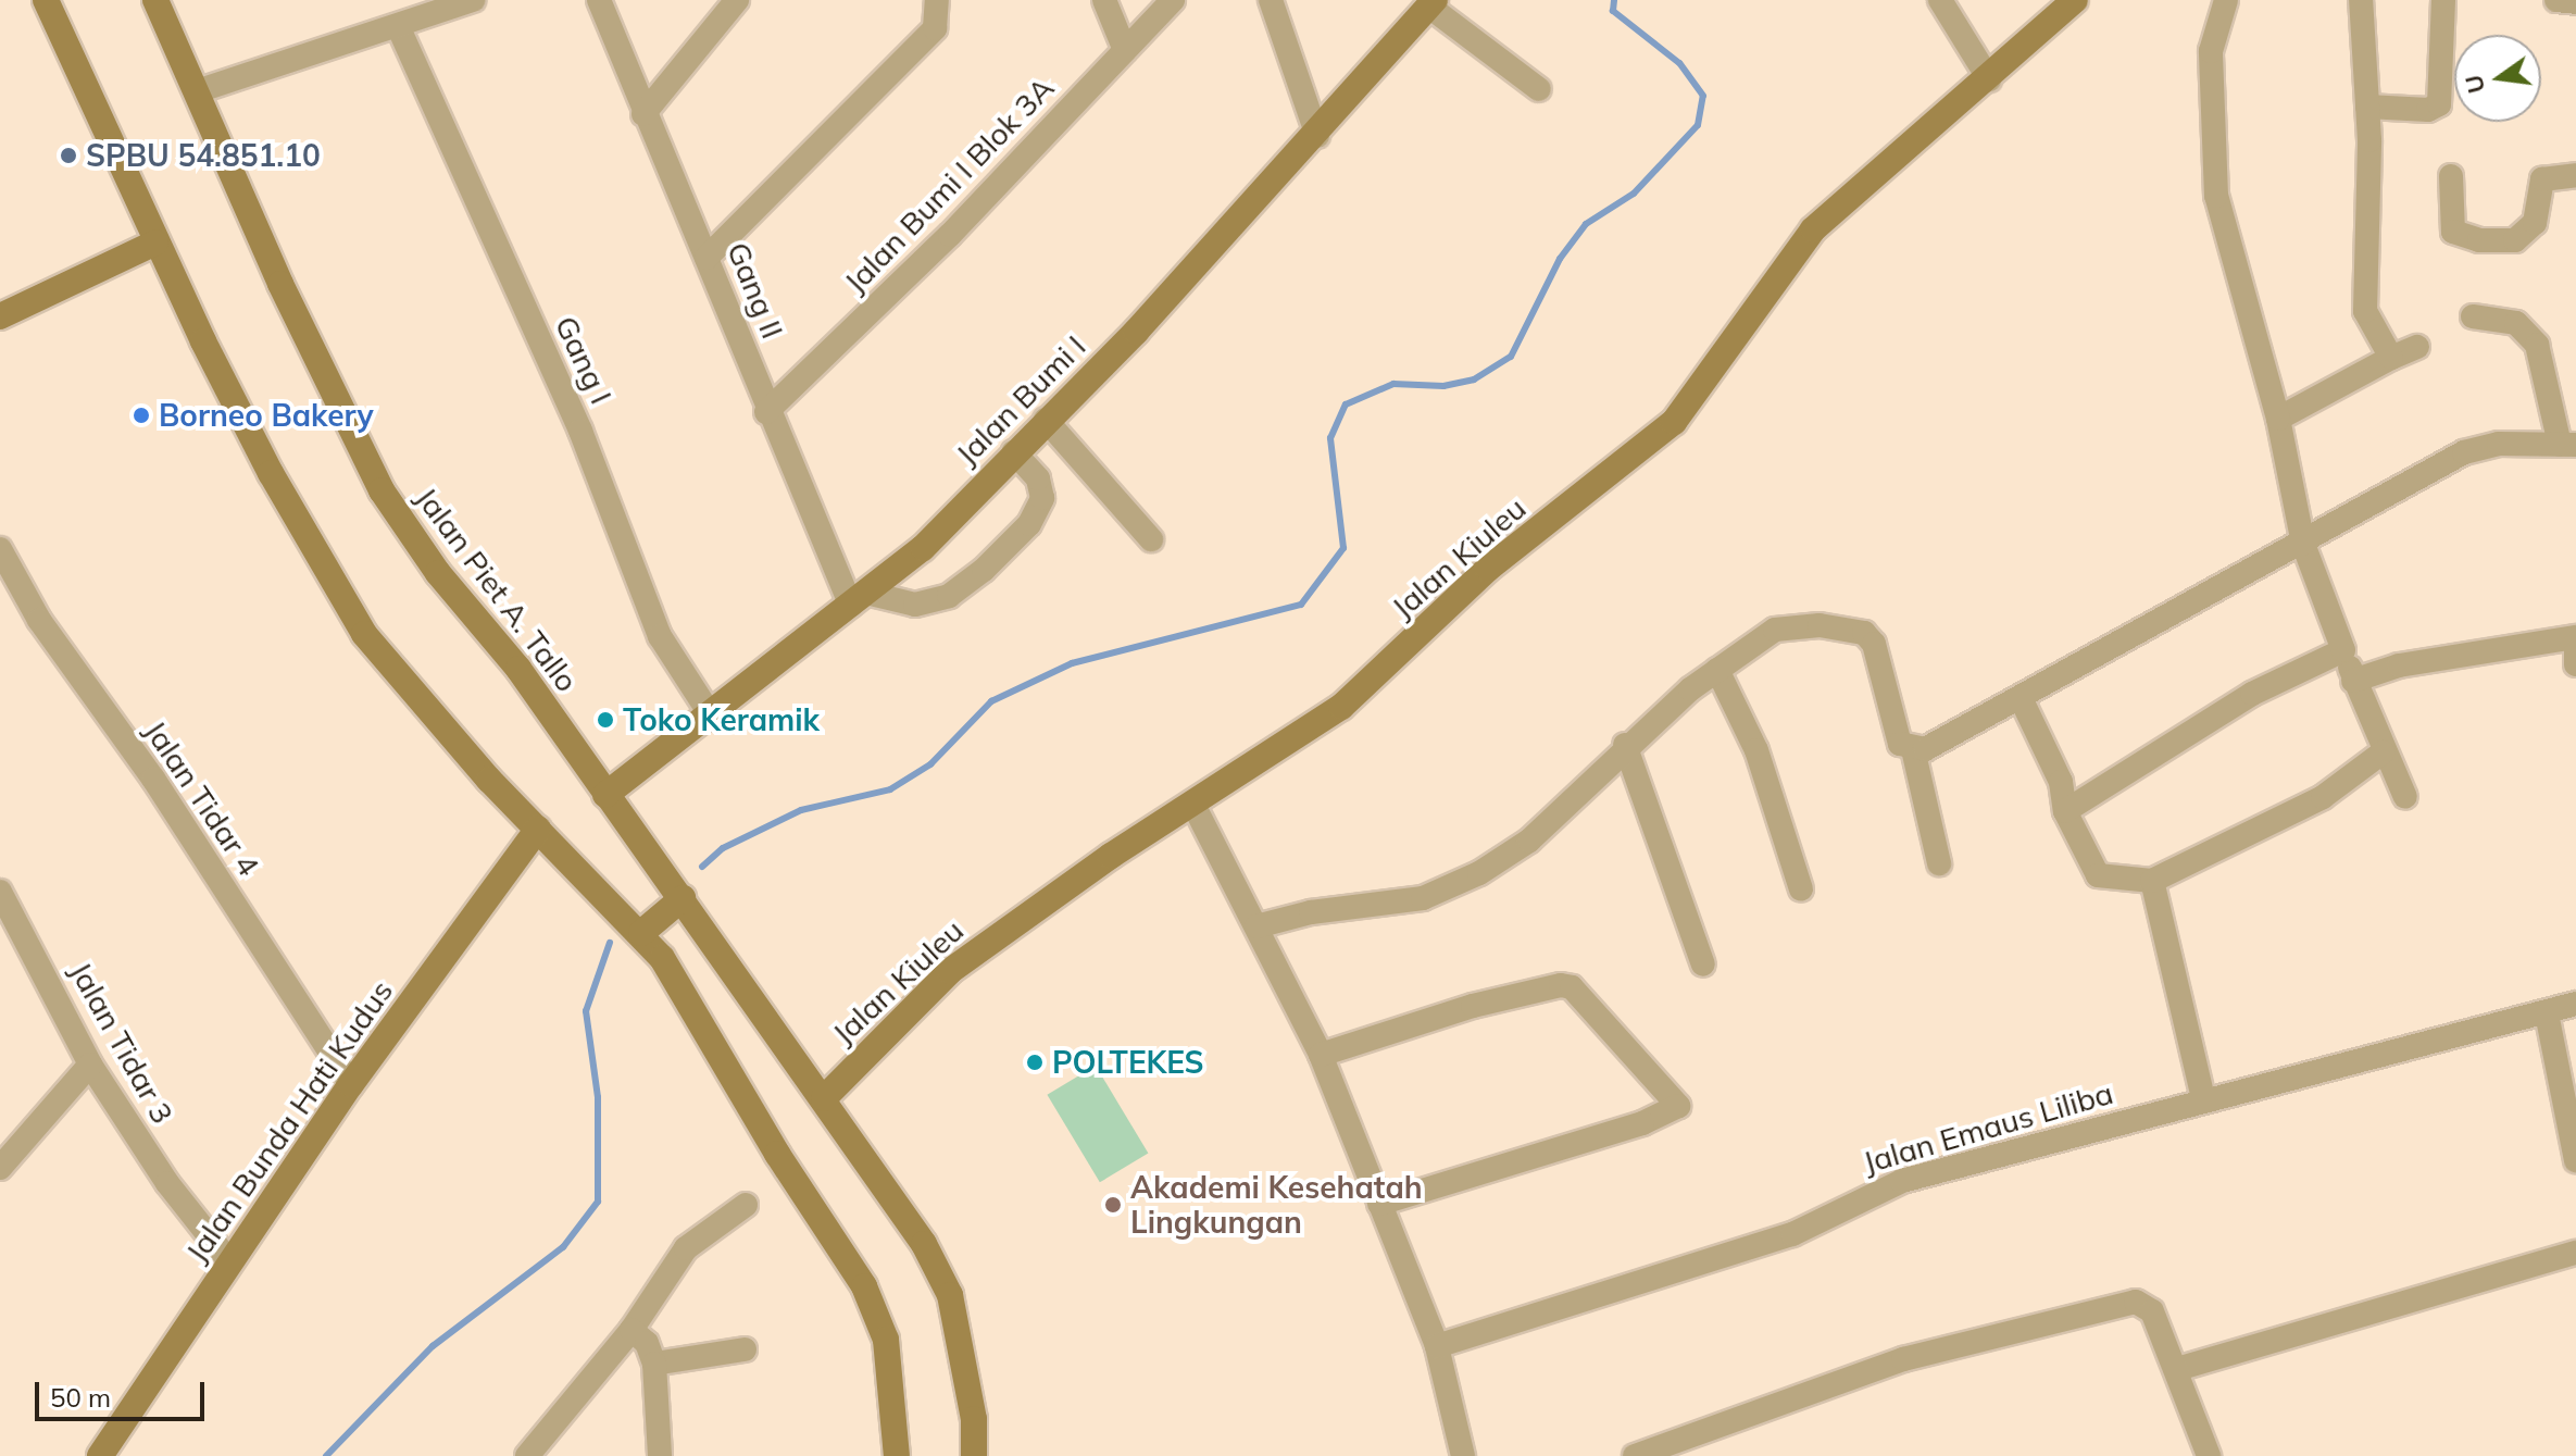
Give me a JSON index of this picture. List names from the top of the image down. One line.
{"streets":{"street":["Jalan Bumi I Blok 3A","Gang II","Gang I","Jalan Bumi I","Jalan Kiuleu","Jalan Piet A. Tallo","Jalan Tidar 4","Jalan Tidar 3","Jalan Bunda Hati Kudus","Jalan Emaus Liliba"]},"crossings":[["Jalan Bumi I Blok 3A","Gang II"],["Gang II","Jalan Bumi I"],["Gang I","Jalan Bumi I"],["Jalan Bumi I","Jalan Piet A. Tallo"],["Jalan Kiuleu","Jalan Piet A. Tallo"],["Jalan Tidar 4","Jalan Bunda Hati Kudus"],["Jalan Tidar 3","Jalan Bunda Hati Kudus"]],"places":["SPBU 54.851.10","Borneo Bakery","Toko Keramik","POLTEKES","Akademi Kesehatah Lingkungan"],"scale_bar":"50 m","north":"left"}
